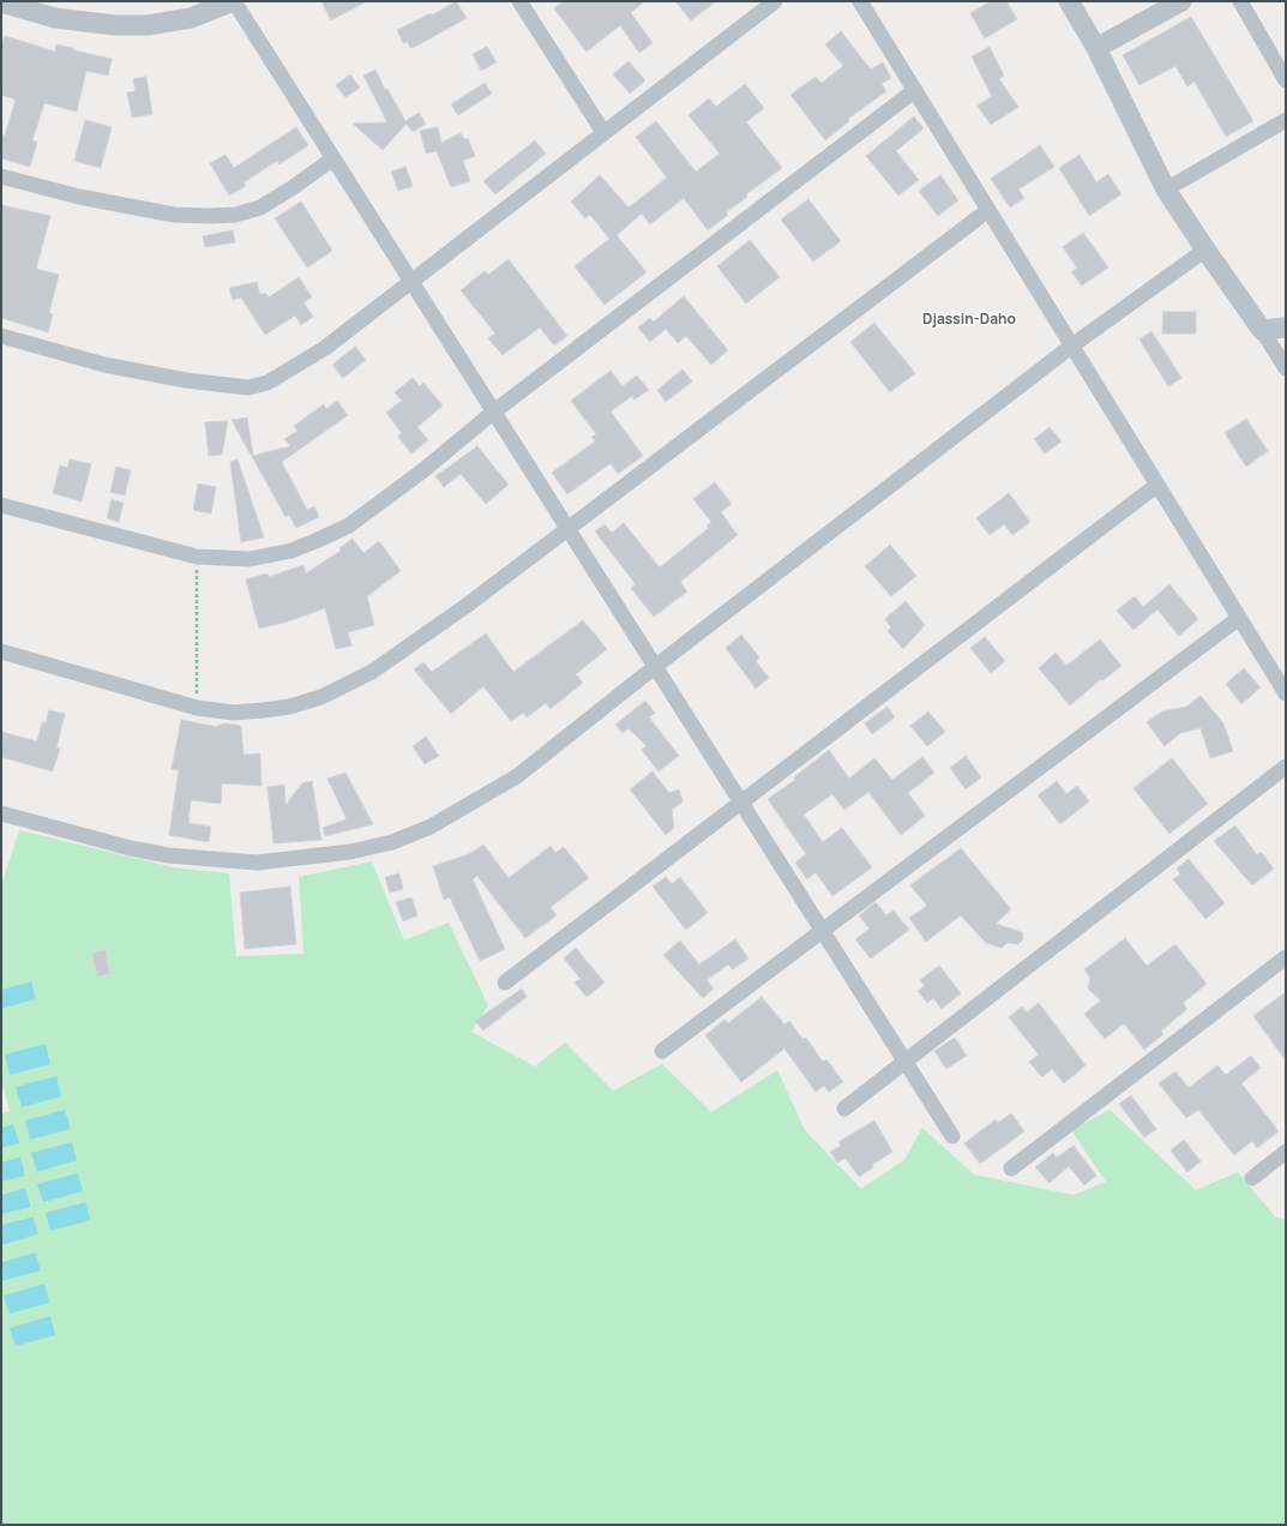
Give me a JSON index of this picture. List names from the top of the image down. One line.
{"districts":["Djassin-Daho"]}
